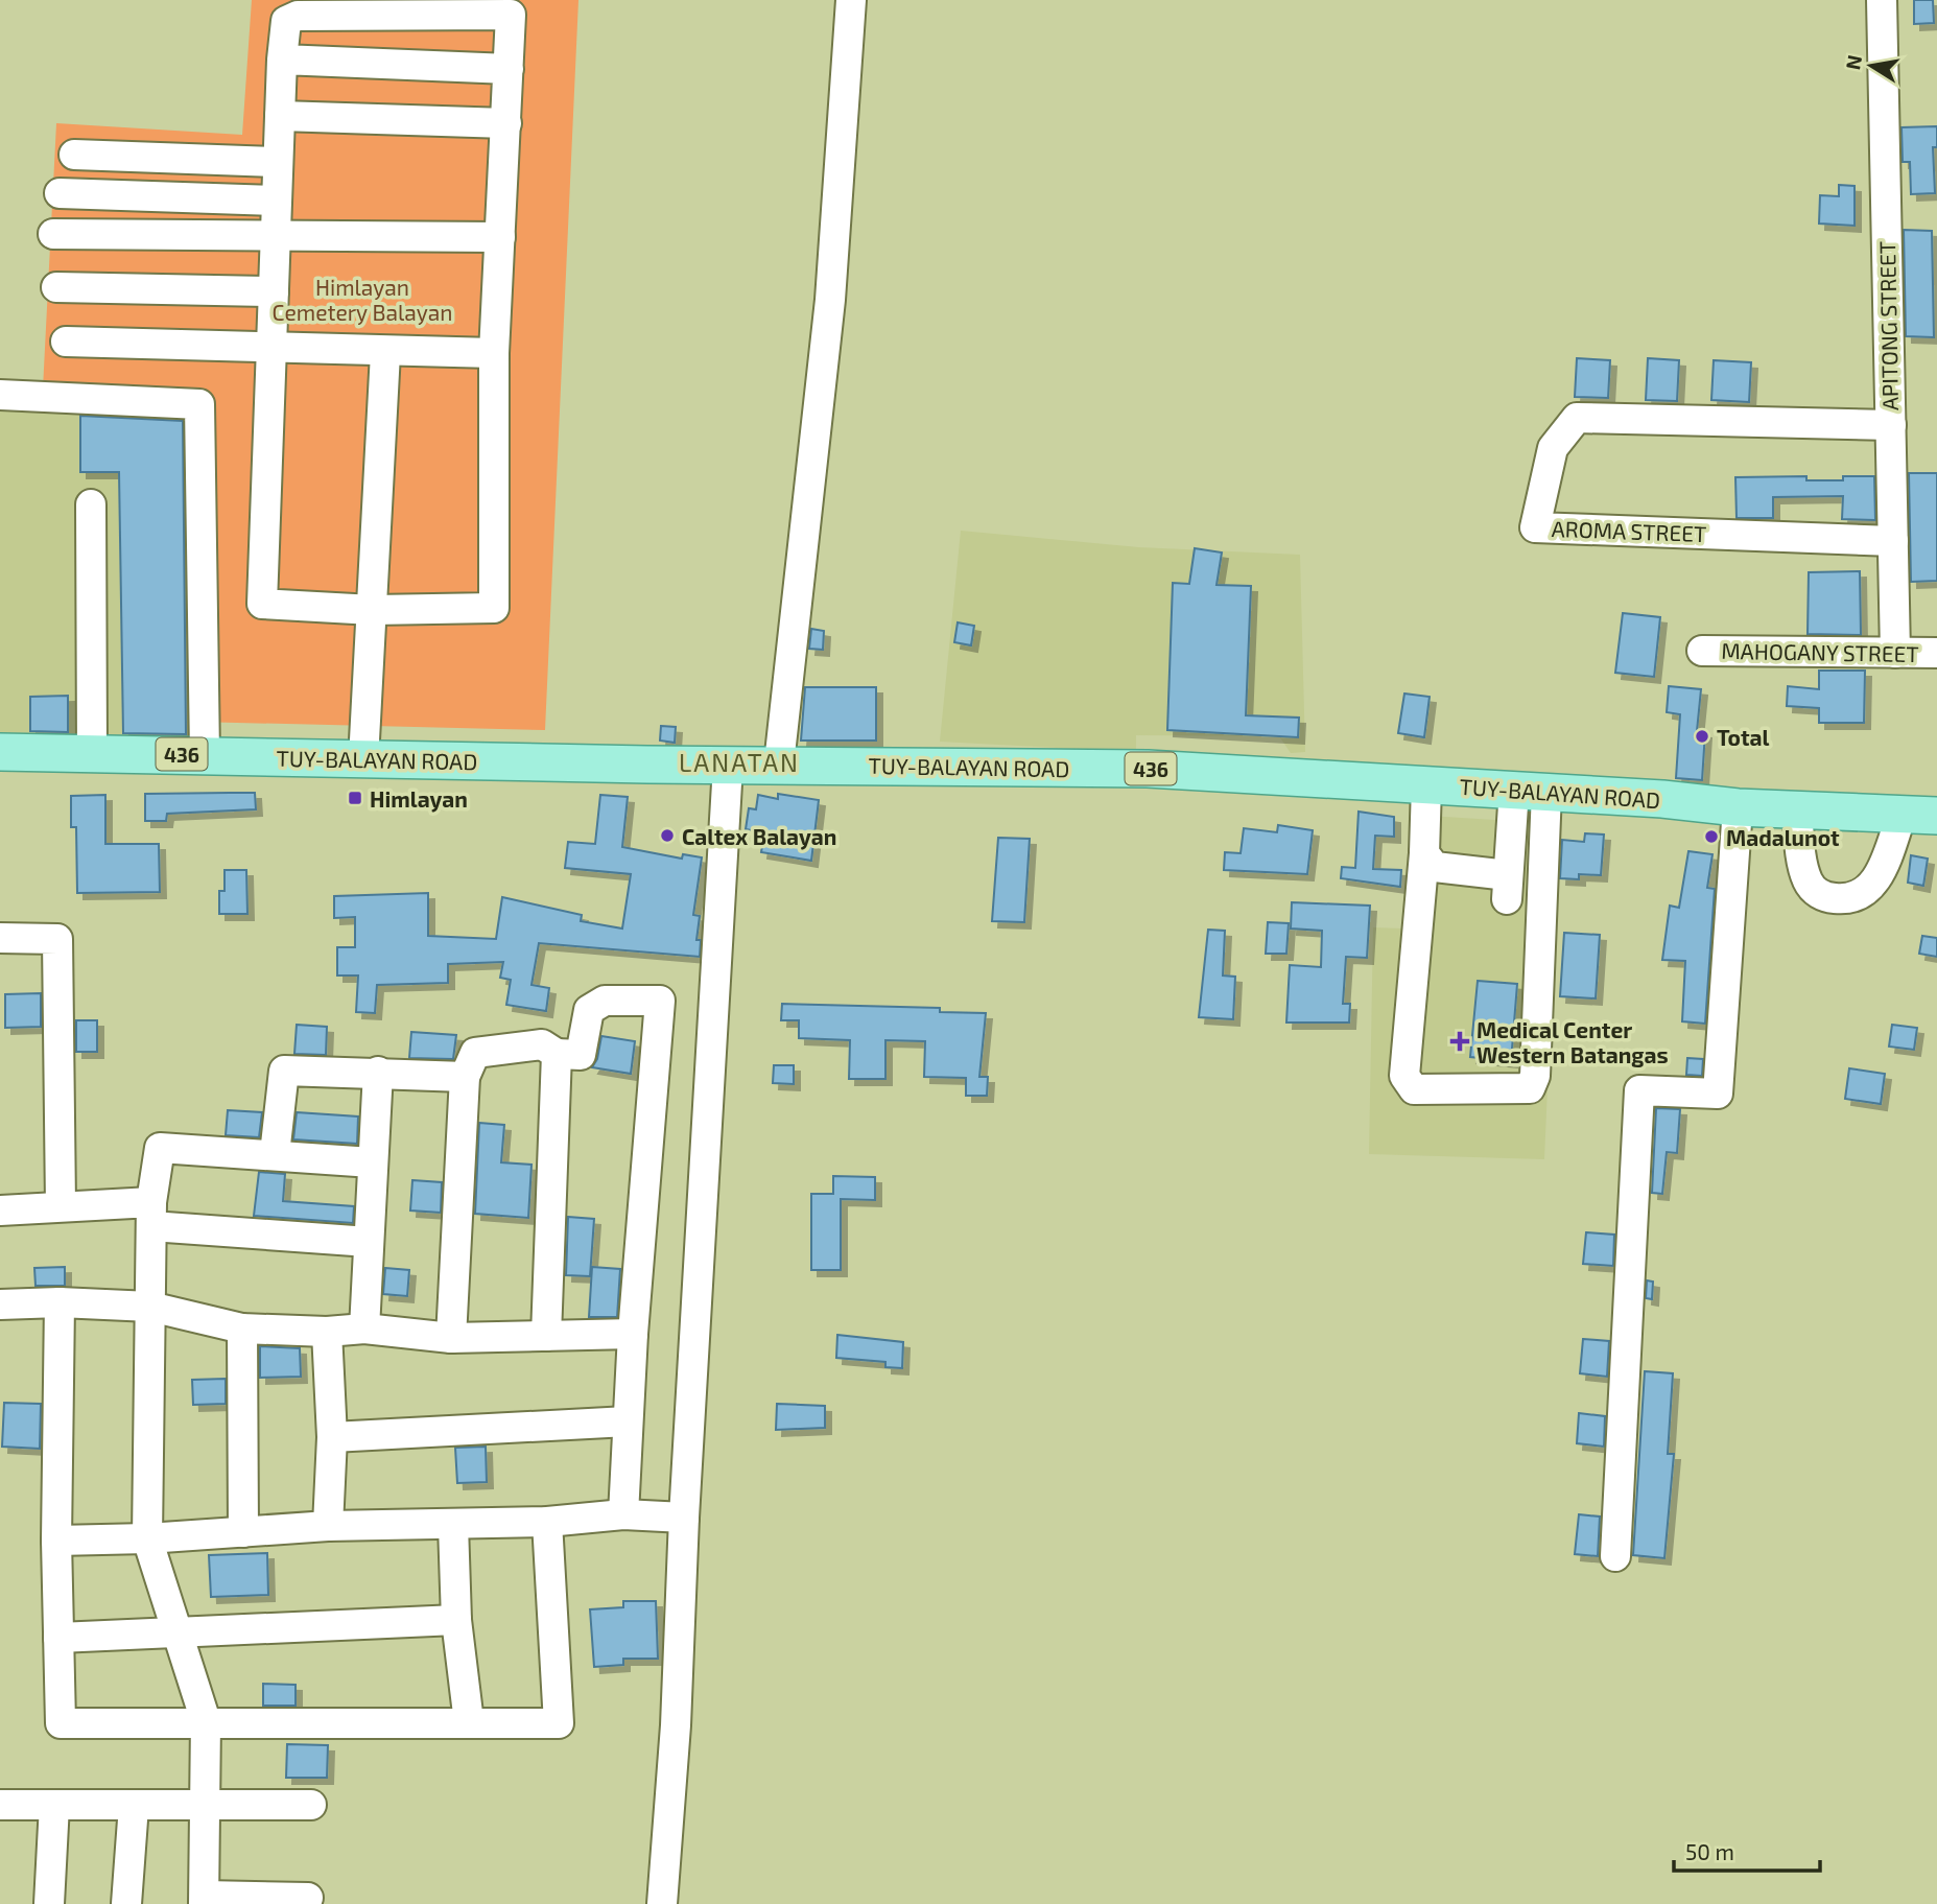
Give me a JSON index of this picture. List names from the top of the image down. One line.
{"streets":{"main road":["436","TUY-BALAYAN ROAD"],"street":["APITONG STREET","AROMA STREET","MAHOGANY STREET"]},"crossings":[["APITONG STREET","AROMA STREET"],["APITONG STREET","MAHOGANY STREET"]],"districts":["LANATAN"],"parks":["Himlayan Cemetery Balayan"],"places":{"other":["Total","Caltex Balayan","Madalunot"],"transit":["Himlayan"],"health":["Medical Center Western Batangas"]},"scale_bar":"50 m","north":"left"}
